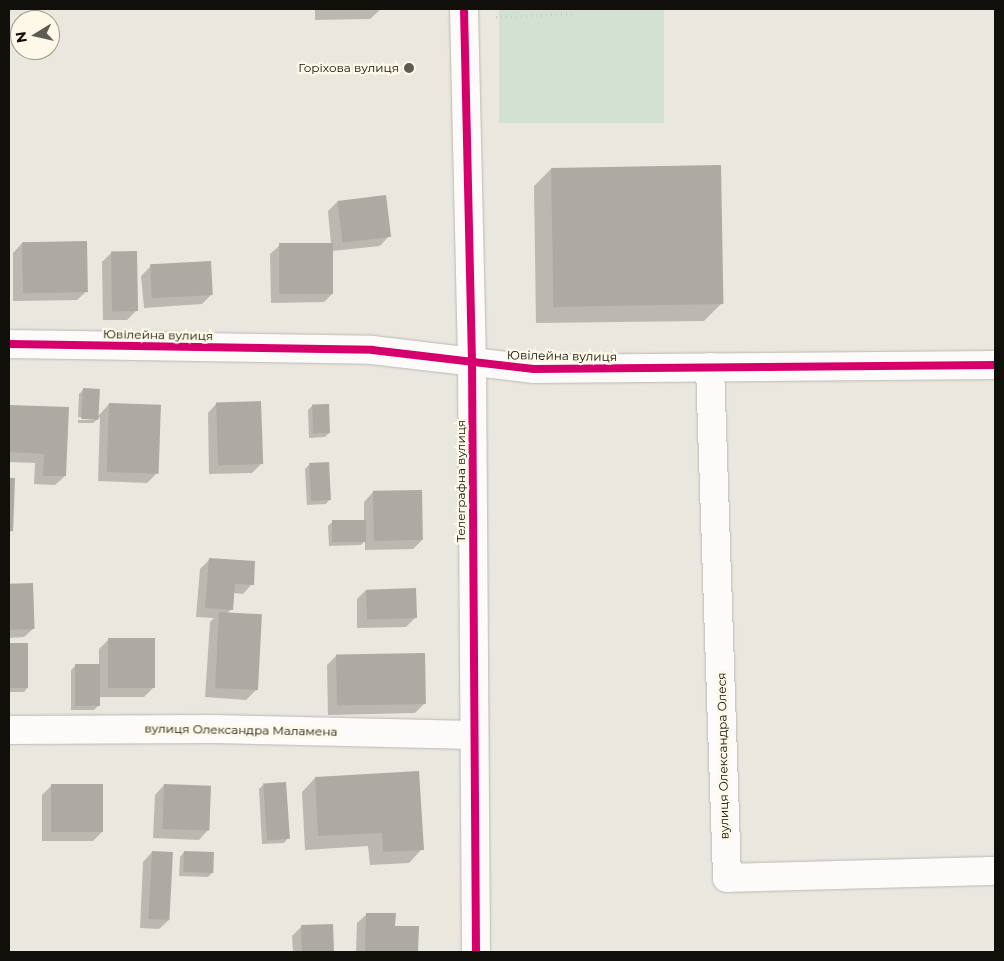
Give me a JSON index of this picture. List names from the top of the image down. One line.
{"streets":{"street":["Ювілейна вулиця","Телеграфна вулиця","вулиця Олександра Маламена","вулиця Олександра Олеся"]},"crossings":[["Ювілейна вулиця","Телеграфна вулиця"],["Ювілейна вулиця","вулиця Олександра Олеся"],["Телеграфна вулиця","вулиця Олександра Маламена"]],"places":["Горіхова вулиця"],"north":"left"}
